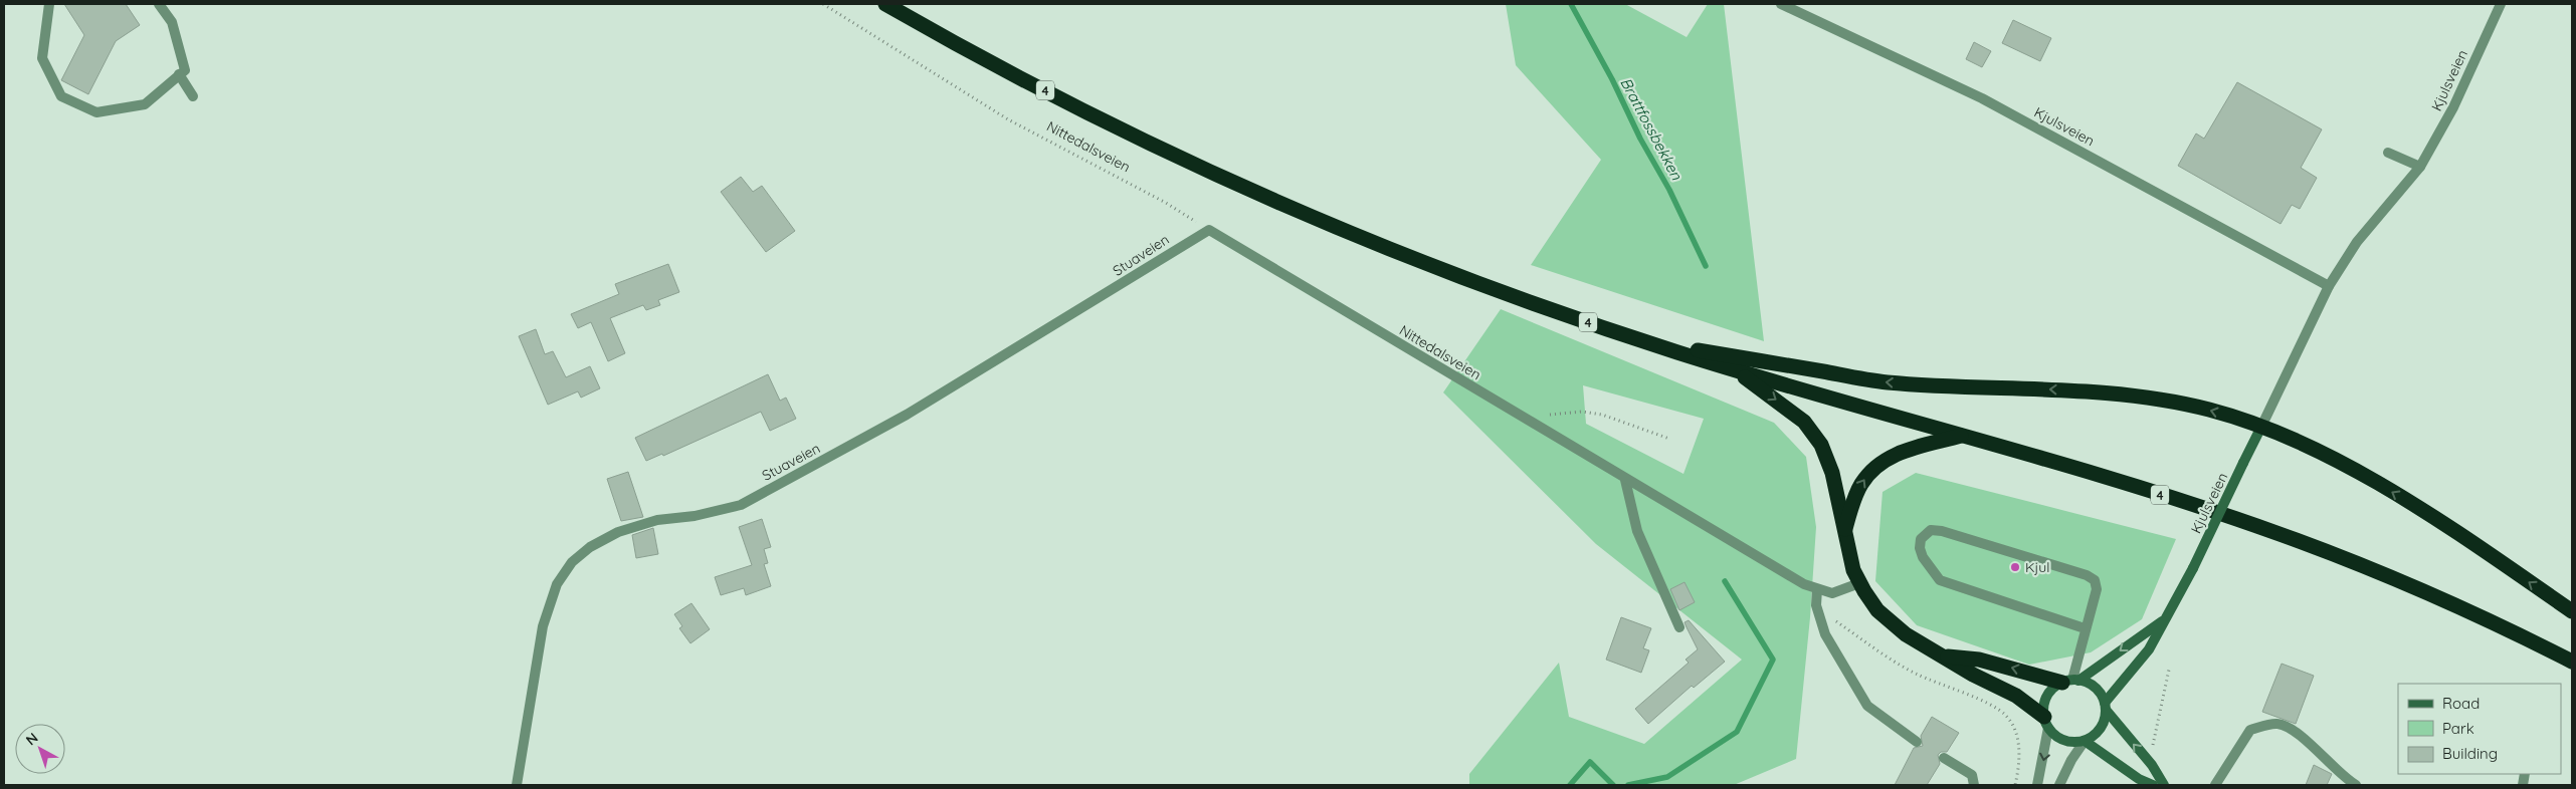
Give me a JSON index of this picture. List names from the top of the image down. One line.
{"streets":{"highway":["4"],"main road":["Kjulsveien"],"street":["Nittedalsveien","Stuaveien"]},"crossings":[["Kjulsveien","4"],["Nittedalsveien","Stuaveien"]],"water":["Brattfossbekken"],"places":["Kjul"],"legend":["Road","Park","Building"],"north":"top left"}
